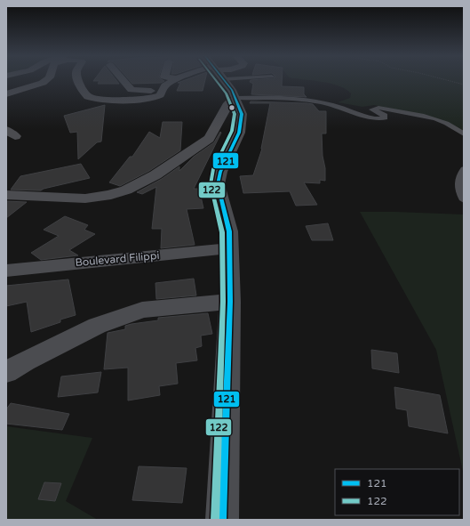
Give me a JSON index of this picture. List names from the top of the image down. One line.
{"streets":{"street":["Boulevard Filippi"]},"lines":["transit line 121","transit line 122"],"legend":["121","122"]}
